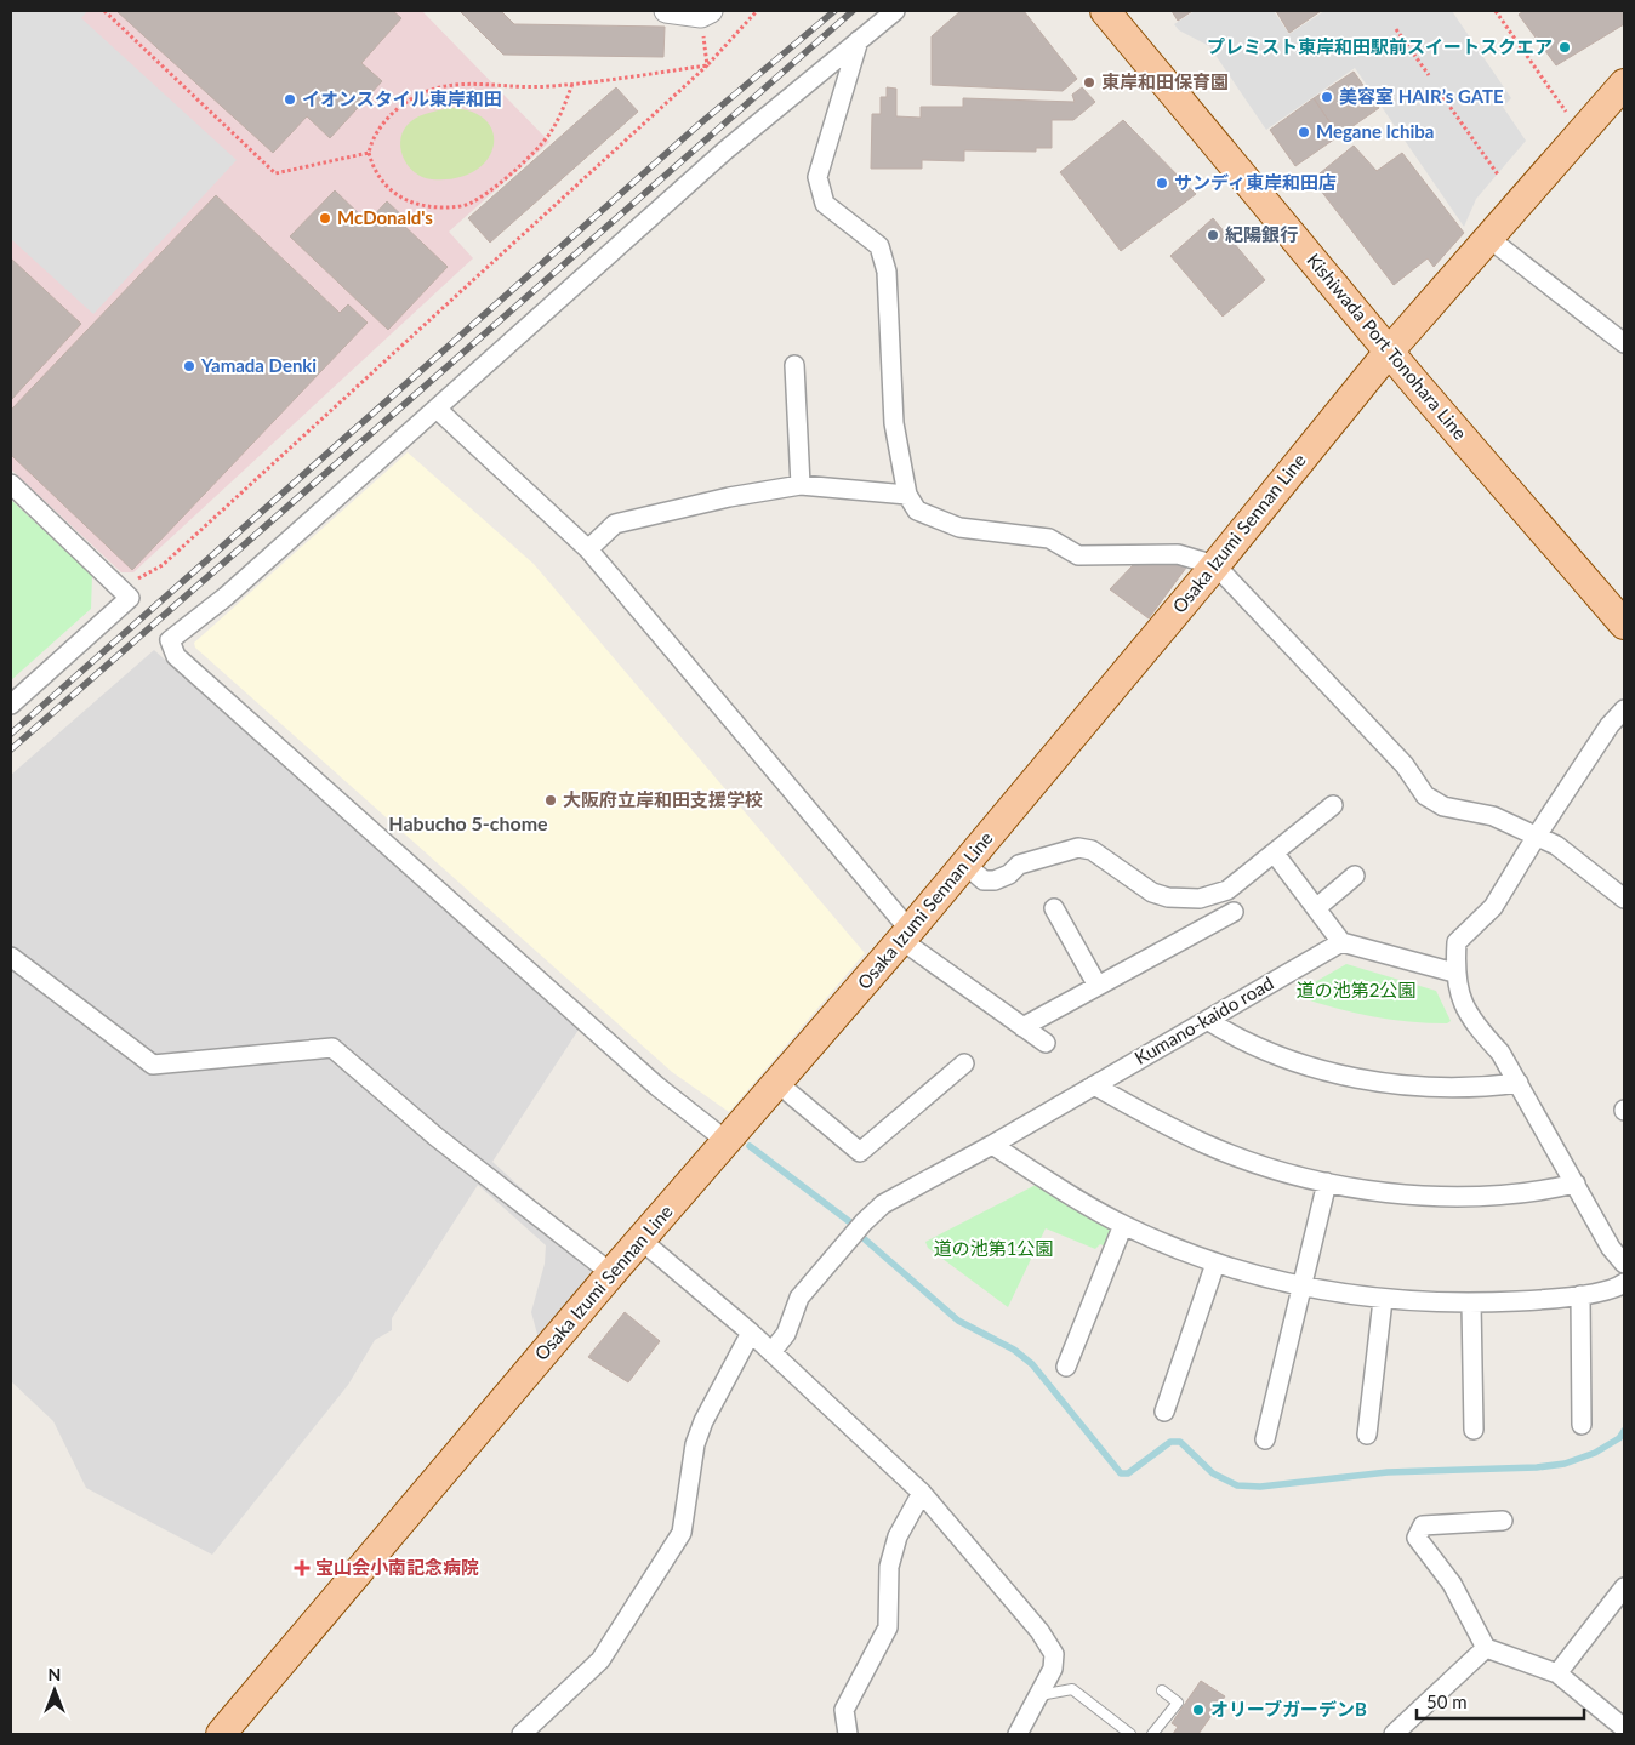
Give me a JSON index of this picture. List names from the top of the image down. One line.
{"streets":{"main road":["Kishiwada Port Tonohara Line","Osaka Izumi Sennan Line"],"street":["Kumano-kaido road"]},"crossings":[["Kishiwada Port Tonohara Line","Osaka Izumi Sennan Line"]],"districts":["Habucho 5-chome"],"parks":["道の池第2公園","道の池第1公園"],"places":{"other":["プレミスト東岸和田駅前スイートスクエア","東岸和田保育園","美容室 HAIR’s GATE","イオンスタイル東岸和田","Megane Ichiba","サンディ東岸和田店","McDonald's","紀陽銀行","Yamada Denki","大阪府立岸和田支援学校","オリーブガーデンB"],"health":["宝山会小南記念病院"]},"scale_bar":"50 m","north":"top"}
